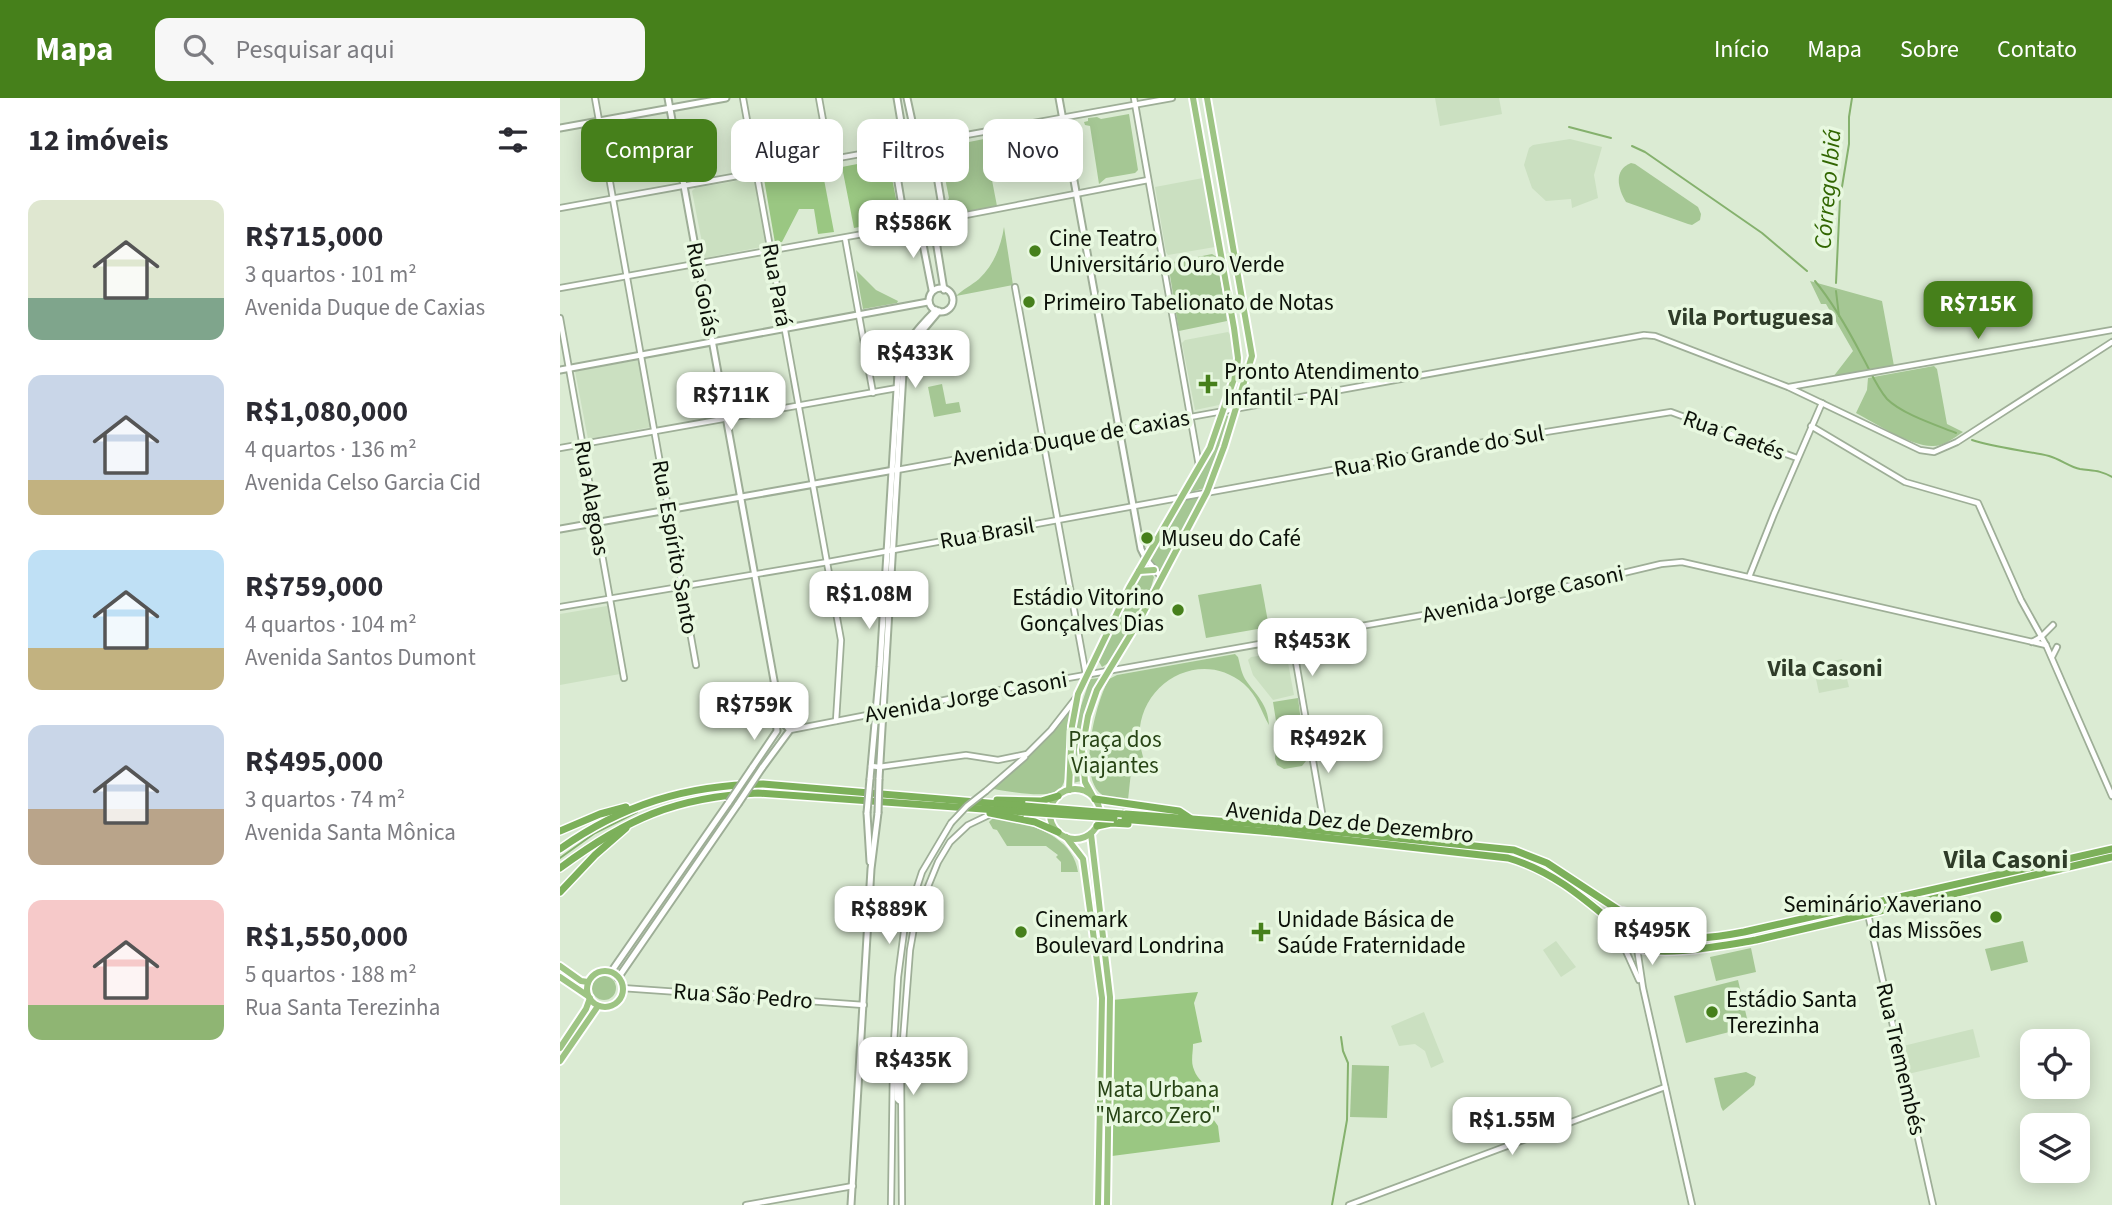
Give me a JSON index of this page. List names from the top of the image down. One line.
{"streets":{"highway":["Avenida Dez de Dezembro"],"main road":["Rua Goiás","Avenida Duque de Caxias"],"street":["Rua Pará","Rua Caetés","Rua Rio Grande do Sul","Rua Alagoas","Rua Brasil","Rua Espírito Santo","Avenida Jorge Casoni","Rua São Pedro","Rua Tremembés"]},"crossings":[["Rua Pará","Avenida Duque de Caxias"],["Rua Pará","Rua Brasil"],["Rua Pará","Avenida Jorge Casoni"],["Rua Goiás","Avenida Duque de Caxias"],["Rua Goiás","Rua Brasil"],["Rua Goiás","Avenida Jorge Casoni"],["Rua Goiás","Rua São Pedro"],["Rua Caetés","Rua Rio Grande do Sul"],["Avenida Duque de Caxias","Rua Alagoas"],["Avenida Duque de Caxias","Rua Espírito Santo"],["Rua Rio Grande do Sul","Rua Brasil"],["Rua Alagoas","Rua Brasil"],["Rua Brasil","Rua Espírito Santo"]],"districts":["Vila Portuguesa","Vila Casoni","Vila Casoni"],"water":["Córrego Ibiá"],"parks":["Praça dos Viajantes","Mata Urbana \"Marco Zero\""],"places":{"other":["Cine Teatro Universitário Ouro Verde","Primeiro Tabelionato de Notas","Museu do Café","Estádio Vitorino Gonçalves Dias","Seminário Xaveriano das Missões","Cinemark Boulevard Londrina","Estádio Santa Terezinha"],"health":["Pronto Atendimento Infantil - PAI","Unidade Básica de Saúde Fraternidade"]},"page":{"header":"Mapa","search":"Pesquisar aqui","nav":["Início","Mapa","Sobre","Contato"],"heading":"12 imóveis","chip":["Comprar","Alugar","Filtros","Novo"],"list":[{"name":"R$715,000","note":"3 quartos · 101 m² · Avenida Duque de Caxias"},{"name":"R$1,080,000","note":"4 quartos · 136 m² · Avenida Celso Garcia Cid"},{"name":"R$759,000","note":"4 quartos · 104 m² · Avenida Santos Dumont"},{"name":"R$495,000","note":"3 quartos · 74 m² · Avenida Santa Mônica"},{"name":"R$1,550,000","note":"5 quartos · 188 m² · Rua Santa Terezinha"}],"price":["R$586K","R$715K","R$433K","R$711K","R$1.08M","R$453K","R$759K","R$492K","R$889K","R$495K","R$435K","R$1.55M"]}}
